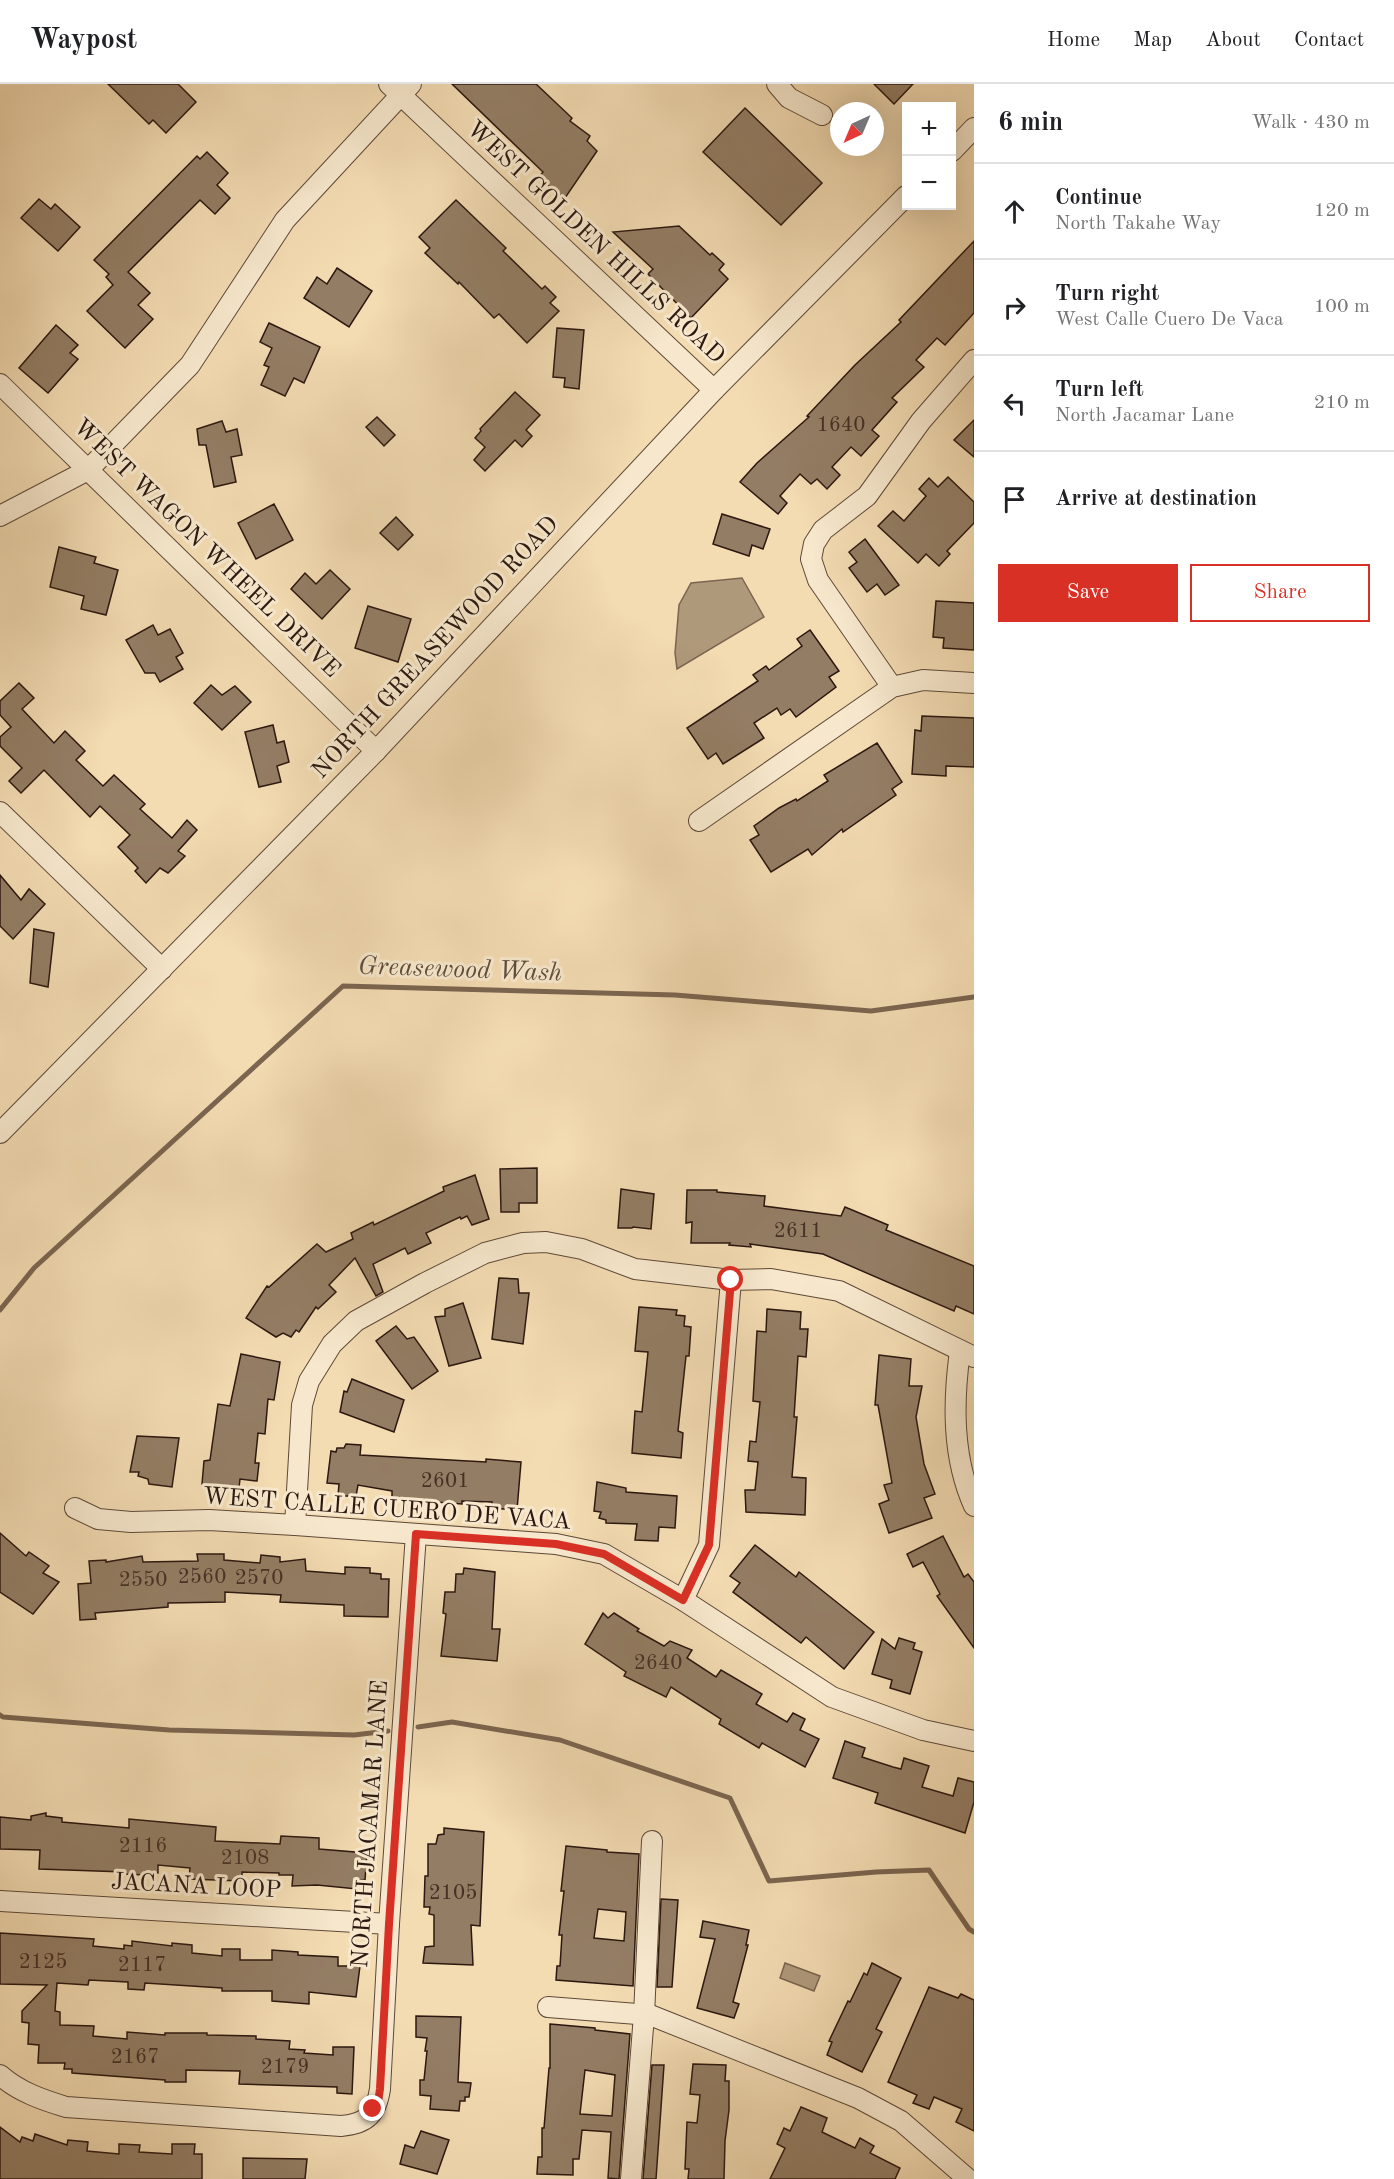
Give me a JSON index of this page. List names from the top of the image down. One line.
{"streets":{"street":["WEST GOLDEN HILLS ROAD","WEST WAGON WHEEL DRIVE","NORTH GREASEWOOD ROAD","WEST CALLE CUERO DE VACA","NORTH JACAMAR LANE","JACANA LOOP"]},"crossings":[["WEST GOLDEN HILLS ROAD","NORTH GREASEWOOD ROAD"],["WEST WAGON WHEEL DRIVE","NORTH GREASEWOOD ROAD"],["WEST CALLE CUERO DE VACA","NORTH JACAMAR LANE"],["NORTH JACAMAR LANE","JACANA LOOP"]],"water":["Greasewood Wash"],"house_numbers":["1640","2611","2601","2560","2570","2550","2640","2116","2108","2105","2125","2117","2167","2179"],"north":"bottom left","page":{"header":"Waypost","nav":["Home","Map","About","Contact"],"heading":["6 min","Walk · 430 m"],"map_buttons":["+","−"],"list":[["Continue","North Takahe Way","120 m"],["Turn right","West Calle Cuero De Vaca","100 m"],["Turn left","North Jacamar Lane","210 m"],"Arrive at destination"],"buttons":["Save","Share"]}}
